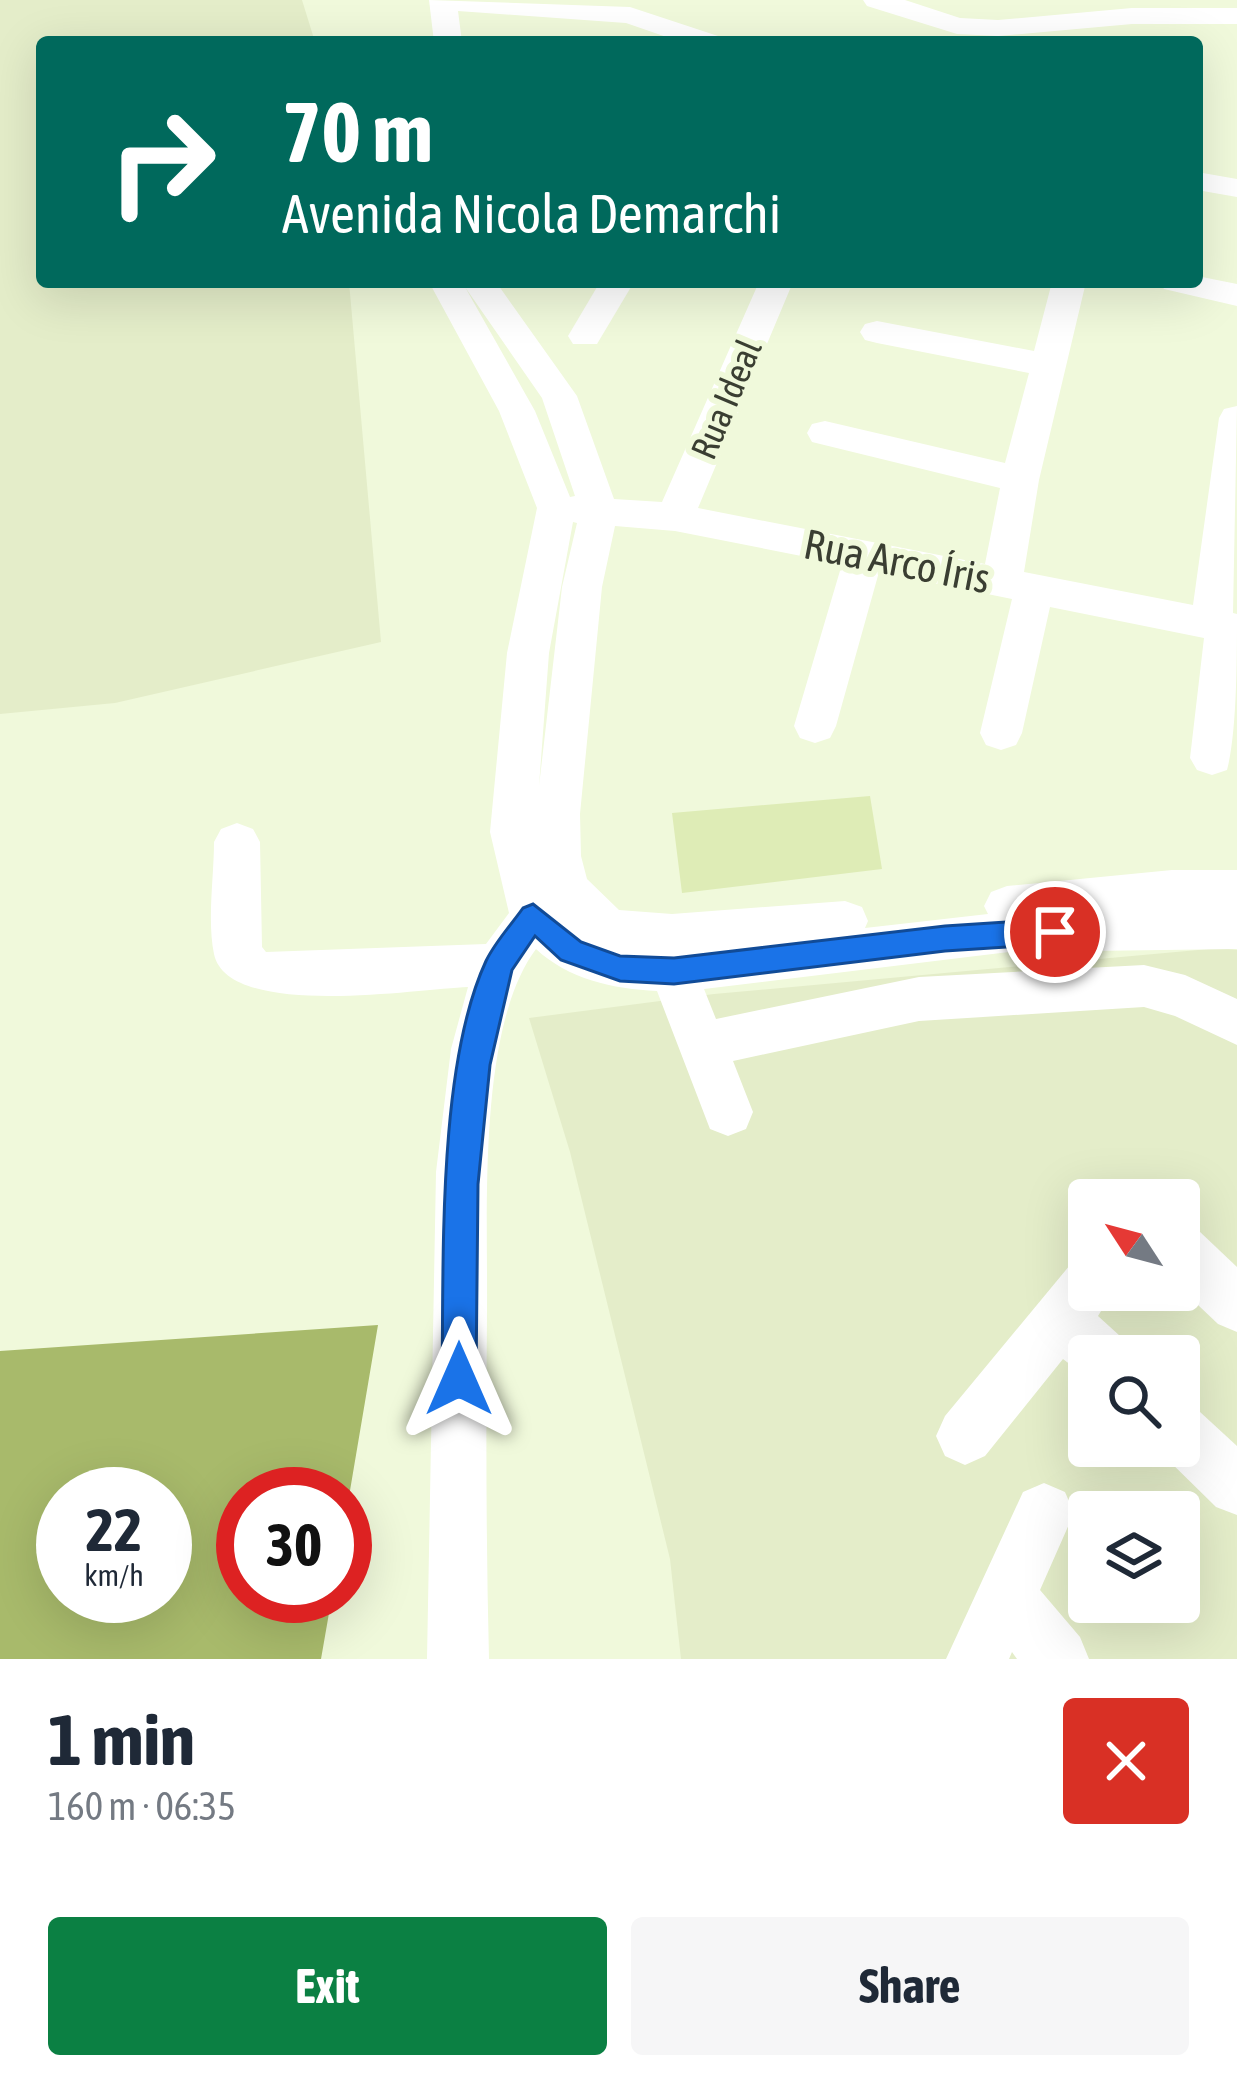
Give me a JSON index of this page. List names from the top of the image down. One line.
{"streets":{"street":["Rua Ideal","Rua Arco Íris"]},"crossings":[["Rua Ideal","Rua Arco Íris"]],"north":"top left","page":{"turn":["70 m","Avenida Nicola Demarchi"],"speed":"22 km/h","limit":"30","heading":["1 min","160 m · 06:35"],"buttons":["Exit","Share"]}}
